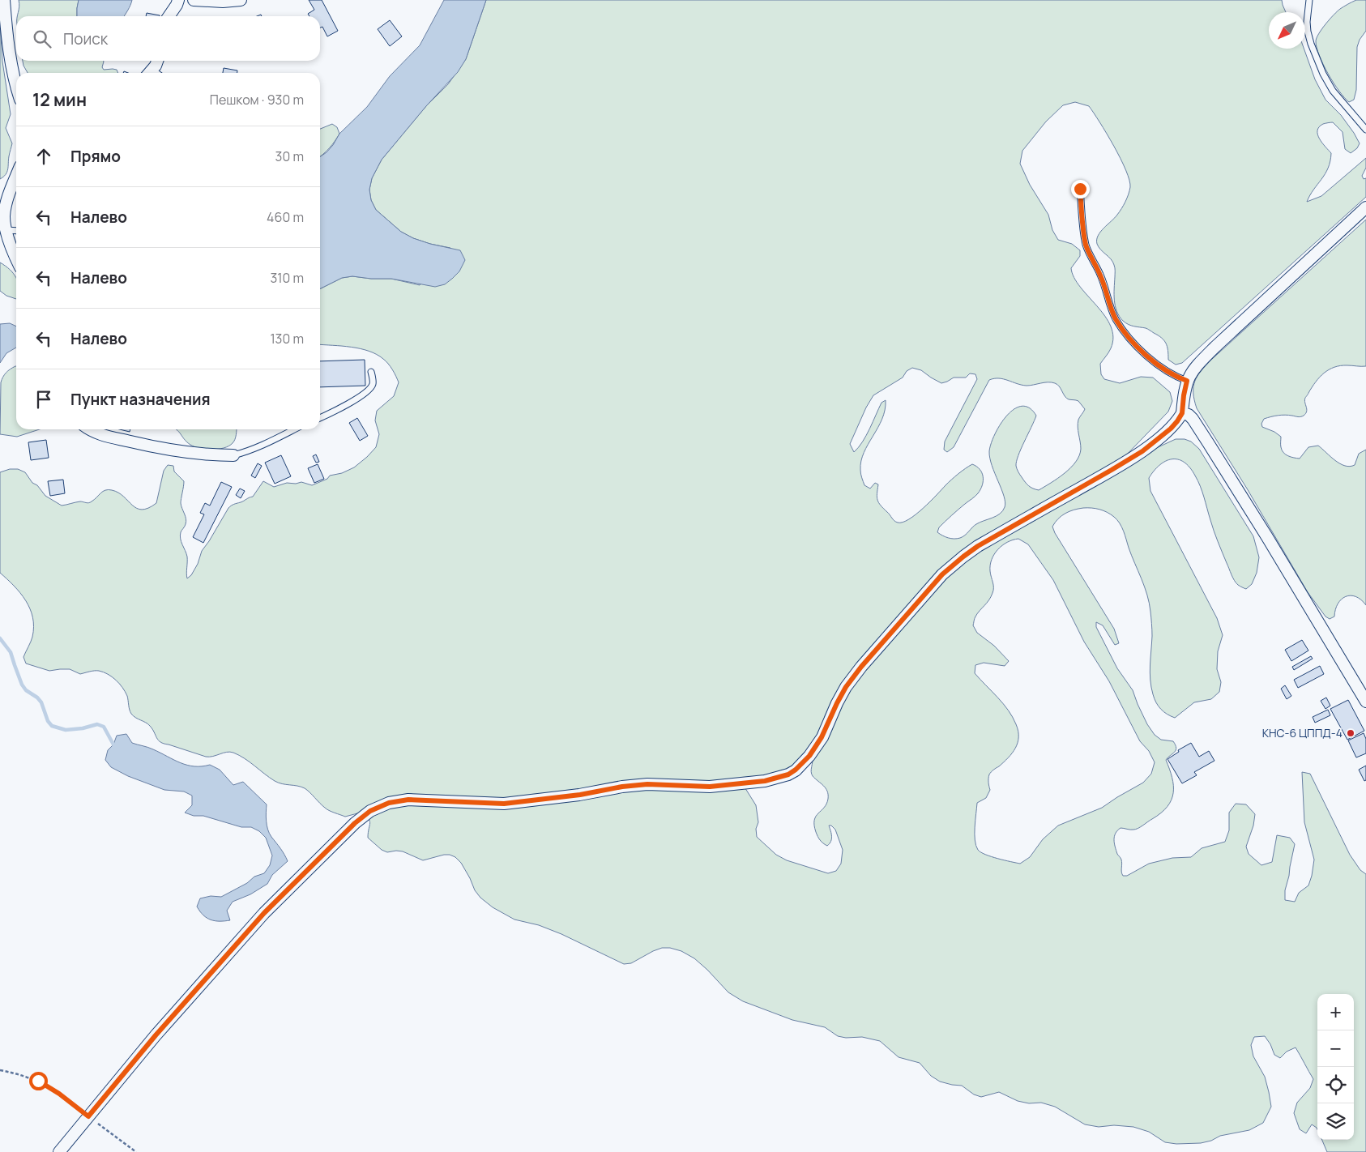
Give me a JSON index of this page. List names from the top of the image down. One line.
{"places":["КНС-6 ЦППД-4"],"north":"bottom left","page":{"search":"Поиск","heading":["12 мин","Пешком · 930 m"],"list":[["Прямо","30 m"],["Налево","460 m"],["Налево","310 m"],["Налево","130 m"],"Пункт назначения"],"map_buttons":["+","−"]}}
